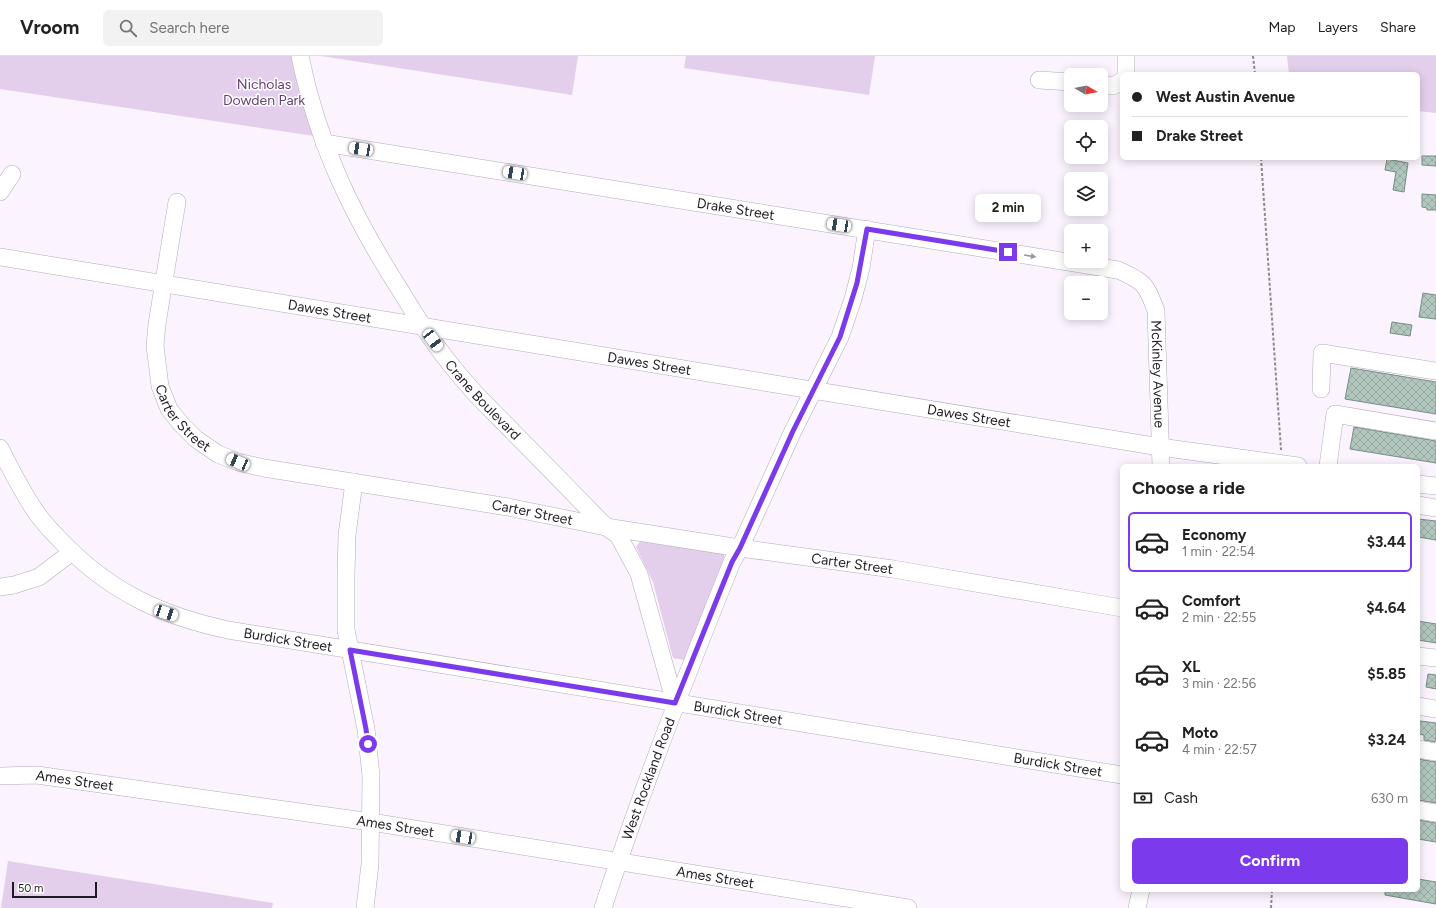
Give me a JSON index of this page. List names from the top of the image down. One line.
{"streets":{"street":["Drake Street","Dawes Street","McKinley Avenue","Crane Boulevard","Carter Street","Burdick Street","West Rockland Road","Ames Street"]},"crossings":[["Drake Street","McKinley Avenue"],["Drake Street","Crane Boulevard"],["Drake Street","West Rockland Road"],["Dawes Street","McKinley Avenue"],["Dawes Street","Crane Boulevard"],["Dawes Street","Carter Street"],["Dawes Street","West Rockland Road"],["Crane Boulevard","Carter Street"],["Crane Boulevard","Burdick Street"],["Crane Boulevard","West Rockland Road"],["Carter Street","West Rockland Road"],["Burdick Street","West Rockland Road"],["West Rockland Road","Ames Street"]],"parks":["Nicholas Dowden Park"],"scale_bar":"50 m","north":"right","page":{"header":"Vroom","search":"Search here","nav":["Map","Layers","Share"],"map_buttons":["+","−"],"banner":["West Austin Avenue","Drake Street"],"bubble":"2 min","heading":"Choose a ride","list":[{"name":"Economy","note":"1 min · 22:54","value":"$3.44"},{"name":"Comfort","note":"2 min · 22:55","value":"$4.64"},{"name":"XL","note":"3 min · 22:56","value":"$5.85"},{"name":"Moto","note":"4 min · 22:57","value":"$3.24"}],"pay":["Cash","630 m"],"buttons":"Confirm","scale":"50 m"}}
